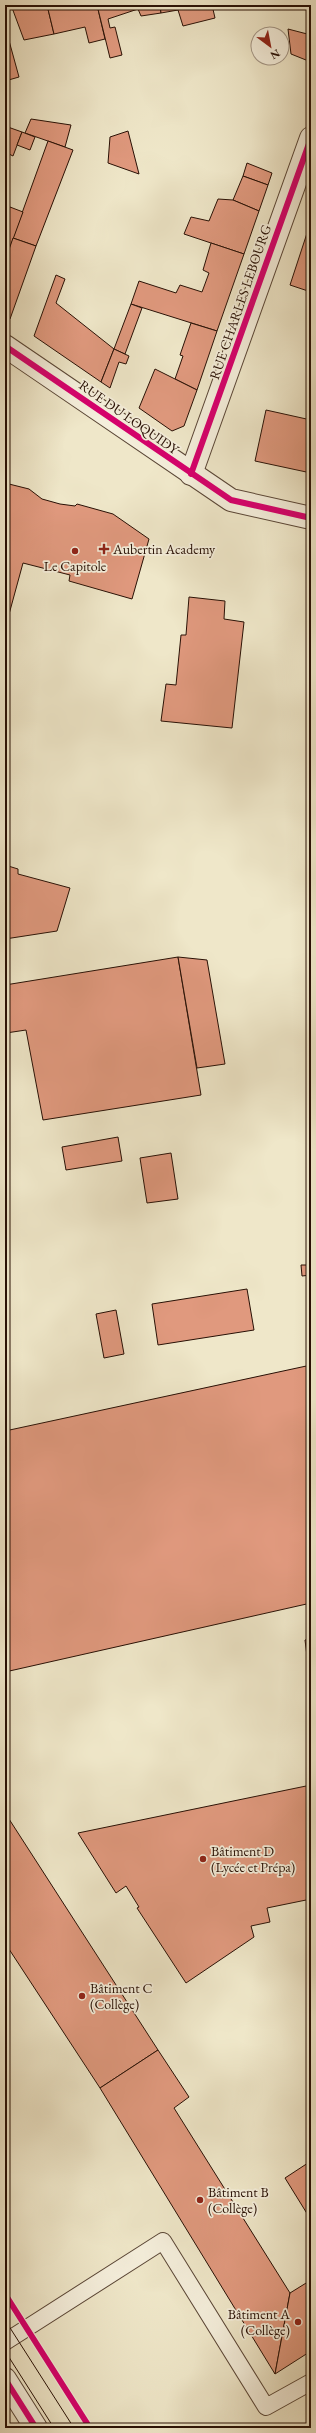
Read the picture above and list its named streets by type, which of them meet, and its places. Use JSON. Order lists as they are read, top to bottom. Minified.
{"streets":{"street":["RUE CHARLES LEBOURG","RUE DU LOQUIDY"]},"crossings":[["RUE CHARLES LEBOURG","RUE DU LOQUIDY"]],"places":{"health":["Aubertin Academy"],"other":["Le Capitole","Bâtiment D (Lycée et Prépa)","Bâtiment C (Collège)","Bâtiment B (Collège)","Bâtiment A (Collège)"]},"north":"bottom right"}
